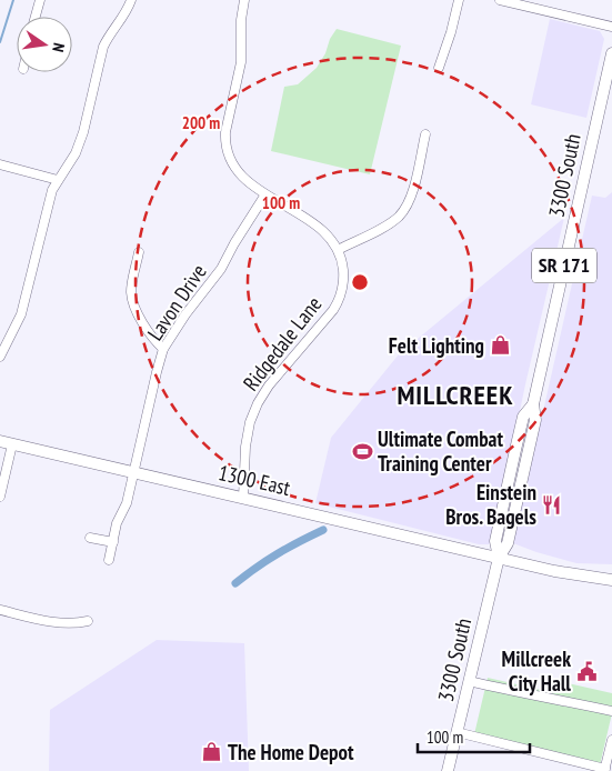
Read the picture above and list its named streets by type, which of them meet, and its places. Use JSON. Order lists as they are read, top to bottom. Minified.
{"streets":{"main road":["3300 South","SR 171","1300 East"],"street":["Lavon Drive","Ridgedale Lane"]},"crossings":[["3300 South","1300 East"],["Lavon Drive","1300 East"],["Ridgedale Lane","1300 East"]],"districts":["MILLCREEK"],"places":{"shop":["Felt Lighting","The Home Depot"],"sports":["Ultimate Combat Training Center"],"restaurant":["Einstein Bros. Bagels"],"public building":["Millcreek City Hall"]},"scale_bar":"100 m","north":"right","rings":["200 m","100 m"]}
